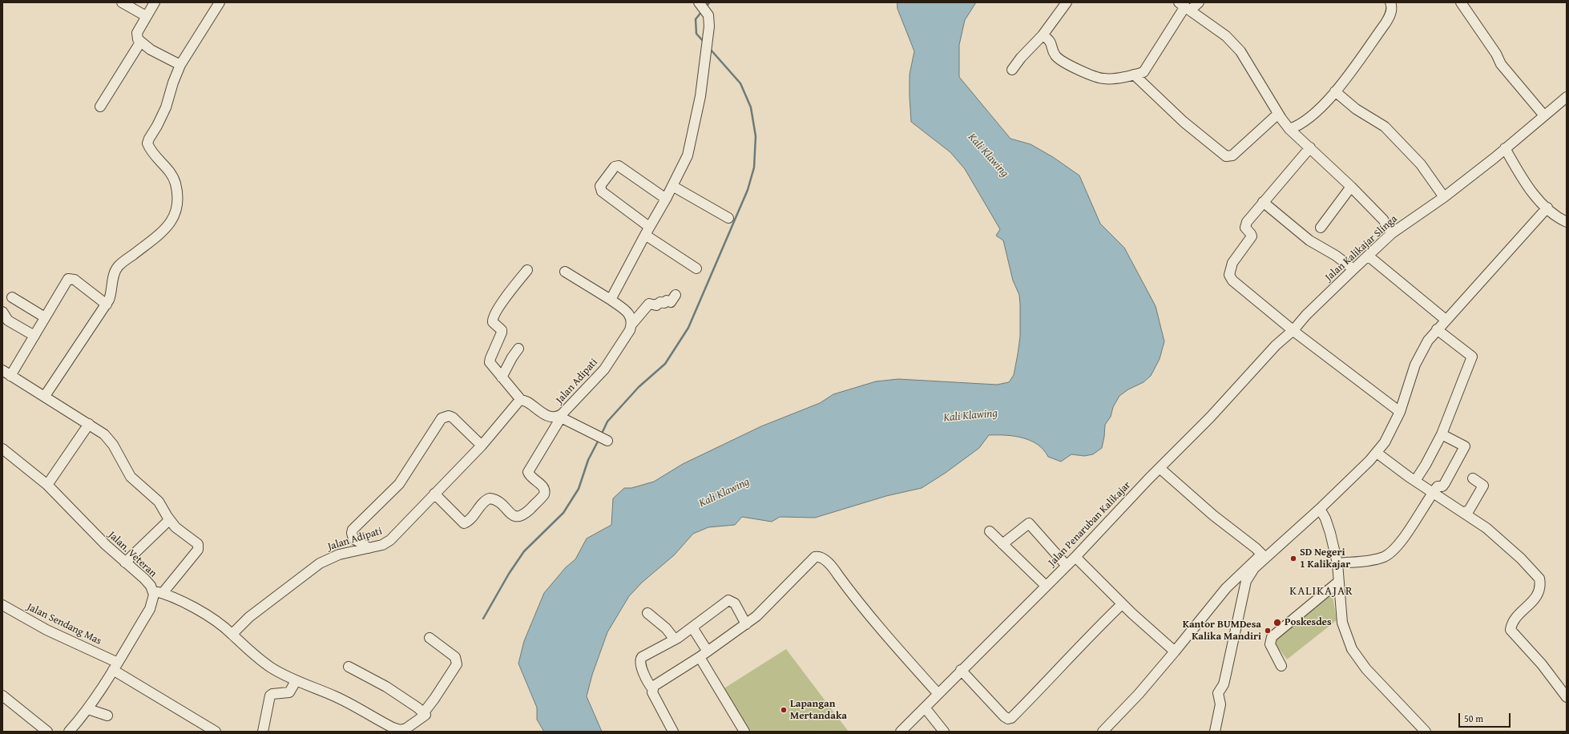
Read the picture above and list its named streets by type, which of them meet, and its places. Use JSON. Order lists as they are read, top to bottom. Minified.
{"streets":{"street":["Jalan Kalikajar Slinga","Jalan Adipati","Jalan Penaruban Kalikajar","Jalan. Veteran","Jalan Sendang Mas"]},"crossings":[["Jalan Kalikajar Slinga","Jalan Penaruban Kalikajar"],["Jalan. Veteran","Jalan Sendang Mas"]],"districts":["KALIKAJAR"],"water":["Kali Klawing"],"places":["SD Negeri 1 Kalikajar","Poskesdes","Kantor BUMDesa Kalika Mandiri","Lapangan Mertandaka"],"scale_bar":"50 m"}
